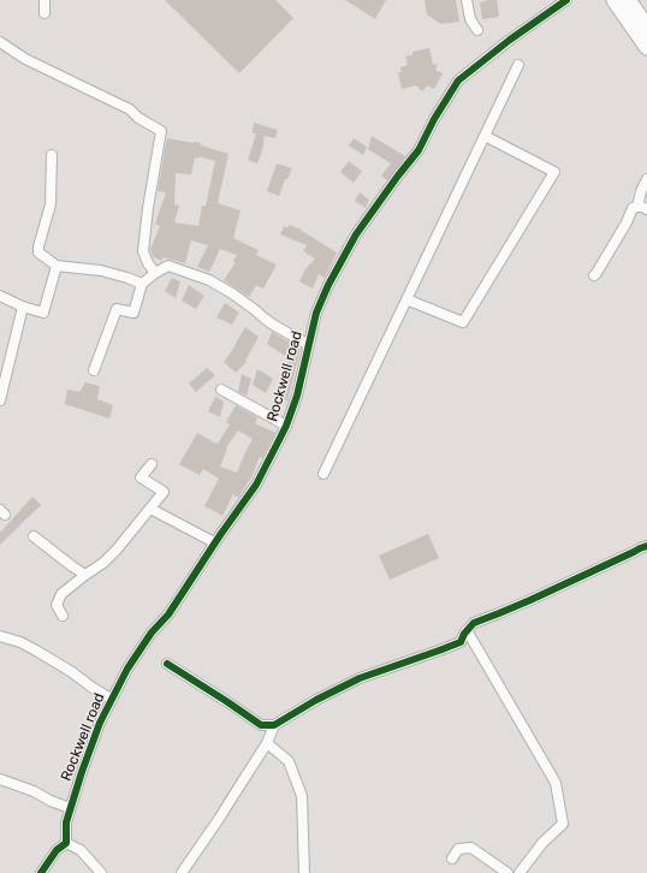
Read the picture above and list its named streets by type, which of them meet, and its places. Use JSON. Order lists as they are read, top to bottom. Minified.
{"streets":{"street":["Rockwell road"]}}
